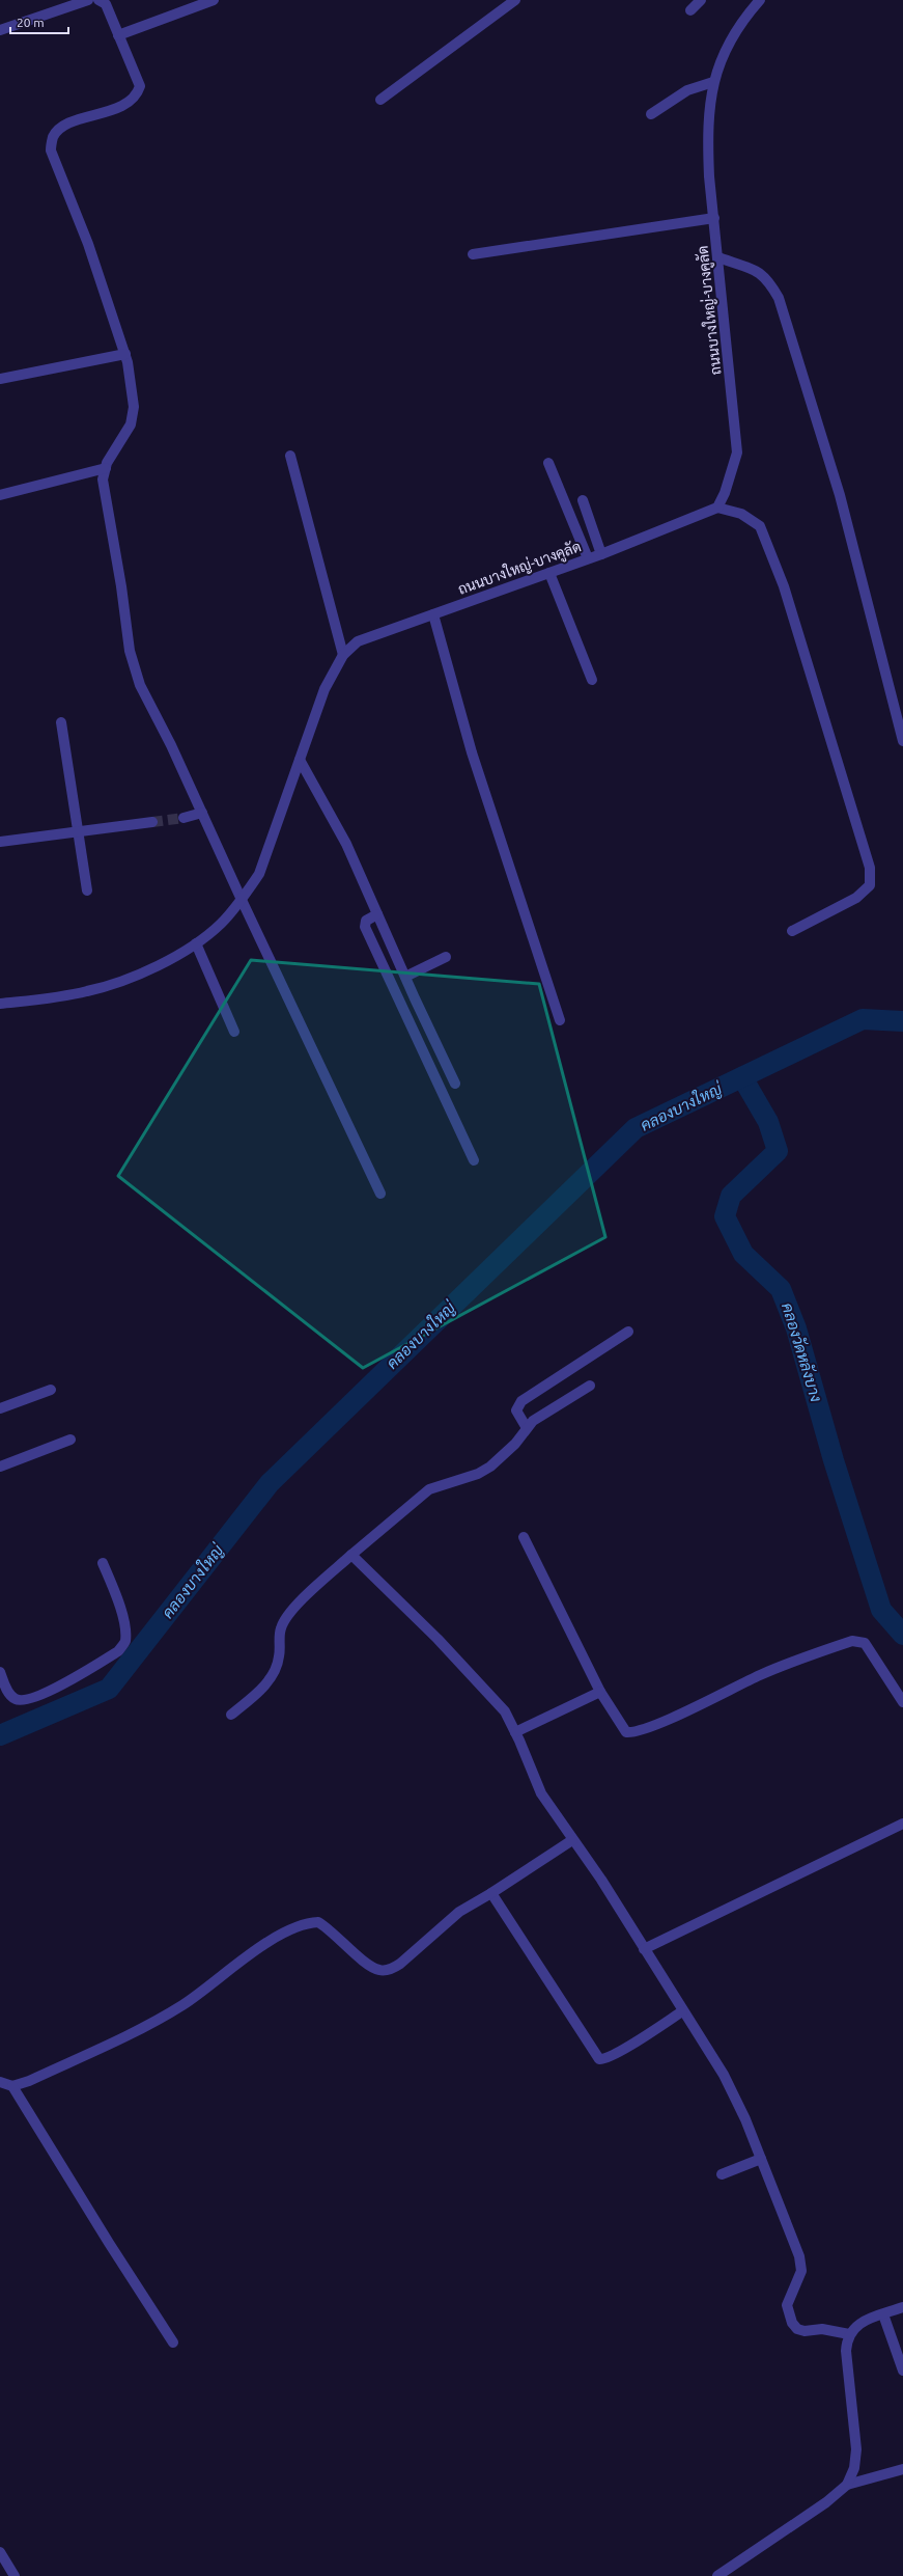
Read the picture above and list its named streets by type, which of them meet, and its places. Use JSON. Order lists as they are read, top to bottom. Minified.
{"streets":{"street":["ถนนบางใหญ่-บางคูลัด"]},"water":["คลองบางใหญ่","คลองวัดหลังบาง"],"scale_bar":"20 m"}
